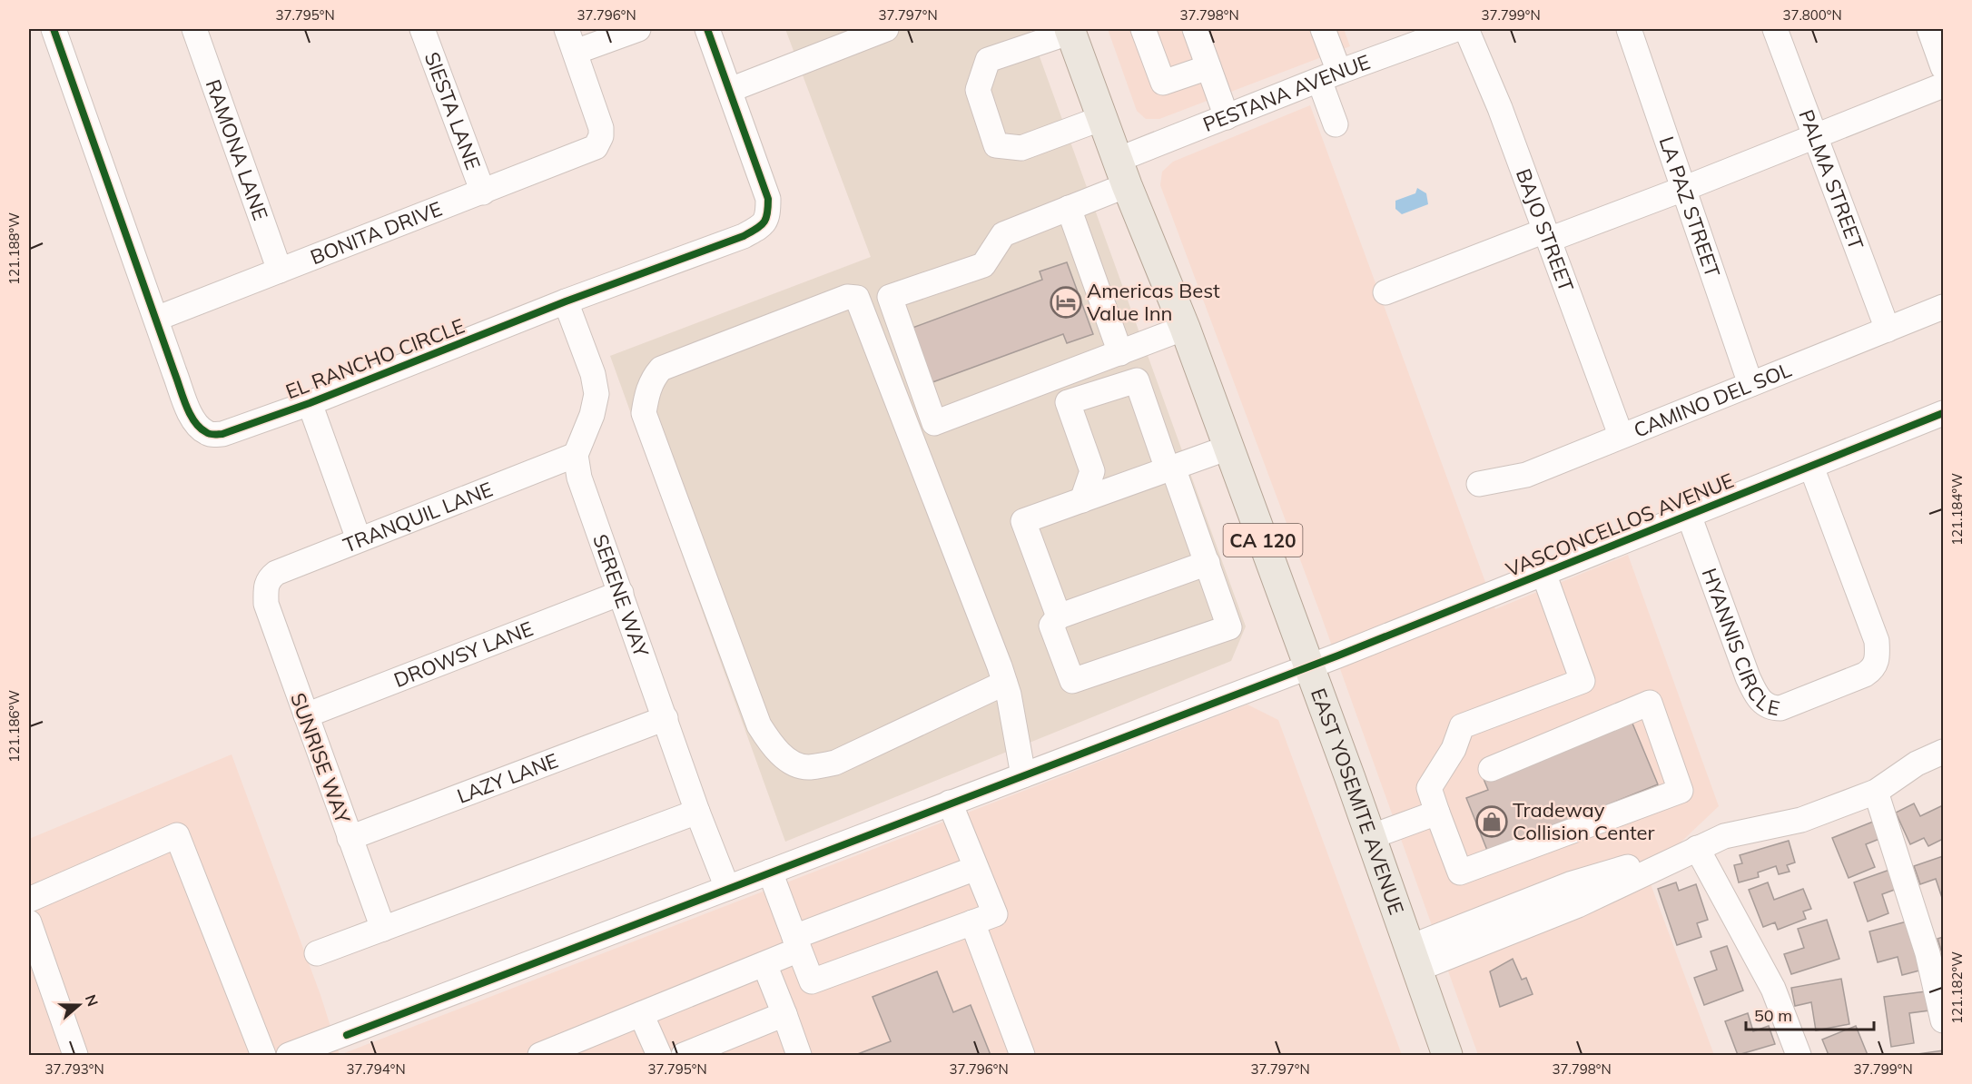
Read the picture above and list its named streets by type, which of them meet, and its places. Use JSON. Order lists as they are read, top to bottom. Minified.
{"streets":{"main road":["CA 120","EAST YOSEMITE AVENUE"],"street":["PESTANA AVENUE","SIESTA LANE","RAMONA LANE","PALMA STREET","LA PAZ STREET","BAJO STREET","BONITA DRIVE","EL RANCHO CIRCLE","CAMINO DEL SOL","TRANQUIL LANE","VASCONCELLOS AVENUE","SERENE WAY","HYANNIS CIRCLE","DROWSY LANE","SUNRISE WAY","LAZY LANE"]},"crossings":[["PESTANA AVENUE","EAST YOSEMITE AVENUE"],["SIESTA LANE","BONITA DRIVE"],["RAMONA LANE","BONITA DRIVE"],["PALMA STREET","CAMINO DEL SOL"],["LA PAZ STREET","CAMINO DEL SOL"],["BAJO STREET","CAMINO DEL SOL"],["BONITA DRIVE","EL RANCHO CIRCLE"],["TRANQUIL LANE","SERENE WAY"],["TRANQUIL LANE","SUNRISE WAY"],["VASCONCELLOS AVENUE","SERENE WAY"],["VASCONCELLOS AVENUE","HYANNIS CIRCLE"],["VASCONCELLOS AVENUE","EAST YOSEMITE AVENUE"],["SERENE WAY","DROWSY LANE"],["SERENE WAY","LAZY LANE"],["DROWSY LANE","SUNRISE WAY"],["SUNRISE WAY","LAZY LANE"]],"places":{"hotel":["Americas Best Value Inn"],"shop":["Tradeway Collision Center"]},"scale_bar":"50 m","north":"right","coordinates":["37.795°N","37.796°N","37.797°N","37.798°N","37.799°N","37.800°N","121.188°W","121.184°W","121.186°W","121.182°W","37.793°N","37.794°N"]}
